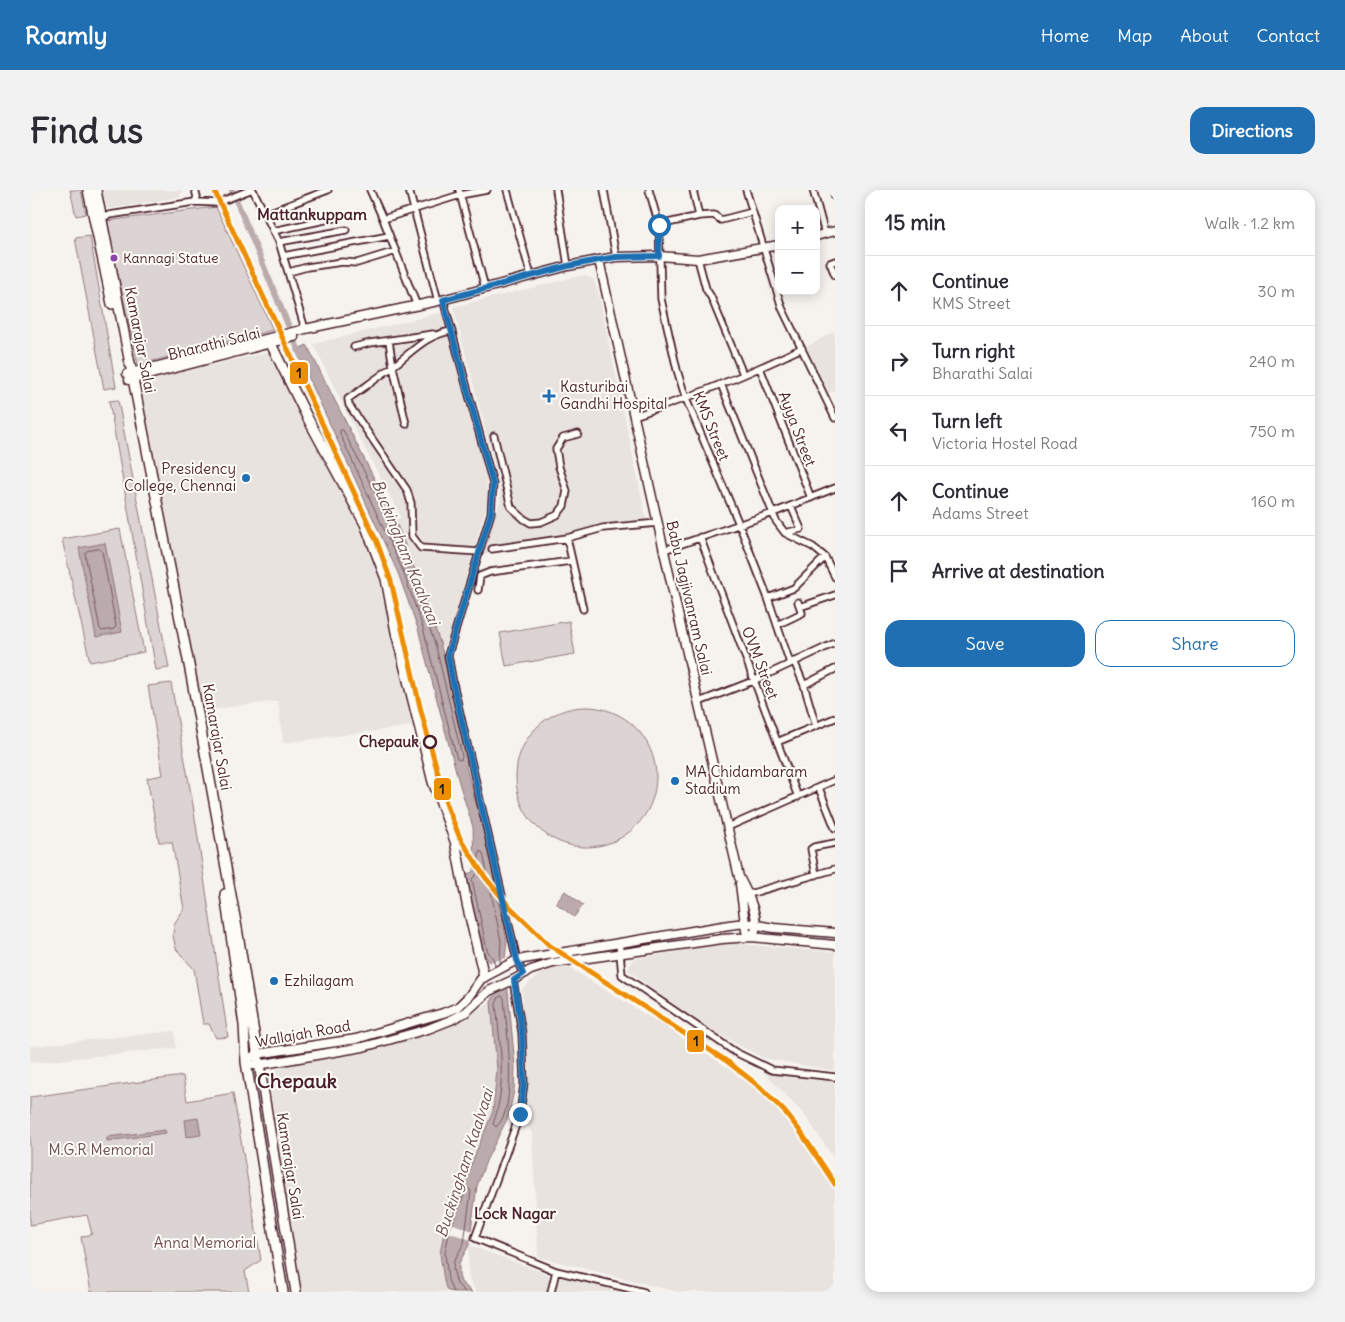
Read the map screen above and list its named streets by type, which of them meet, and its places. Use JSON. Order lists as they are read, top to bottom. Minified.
{"streets":{"main road":["Kamarajar Salai"],"street":["Bharathi Salai","KMS Street","Ayya Street","Babu Jagjivanram Salai","OVM Street","Wallajah Road"]},"crossings":[["Kamarajar Salai","Bharathi Salai"],["Kamarajar Salai","Wallajah Road"],["Bharathi Salai","KMS Street"],["Bharathi Salai","Babu Jagjivanram Salai"]],"districts":["Mattankuppam","Chepauk","Lock Nagar"],"water":["Buckingham Kaalvaai"],"parks":["M.G.R Memorial","Anna Memorial"],"places":{"other":["Kannagi Statue","Presidency College, Chennai","Chepauk","MA Chidambaram Stadium","Ezhilagam"],"health":["Kasturibai Gandhi Hospital"]},"lines":["transit line 1"],"page":{"header":"Roamly","nav":["Home","Map","About","Contact"],"buttons":["Directions",["Save","Share"]],"title":"Find us","heading":["15 min","Walk · 1.2 km"],"map_buttons":["+","−"],"list":[["Continue","KMS Street","30 m"],["Turn right","Bharathi Salai","240 m"],["Turn left","Victoria Hostel Road","750 m"],["Continue","Adams Street","160 m"],"Arrive at destination"]}}
